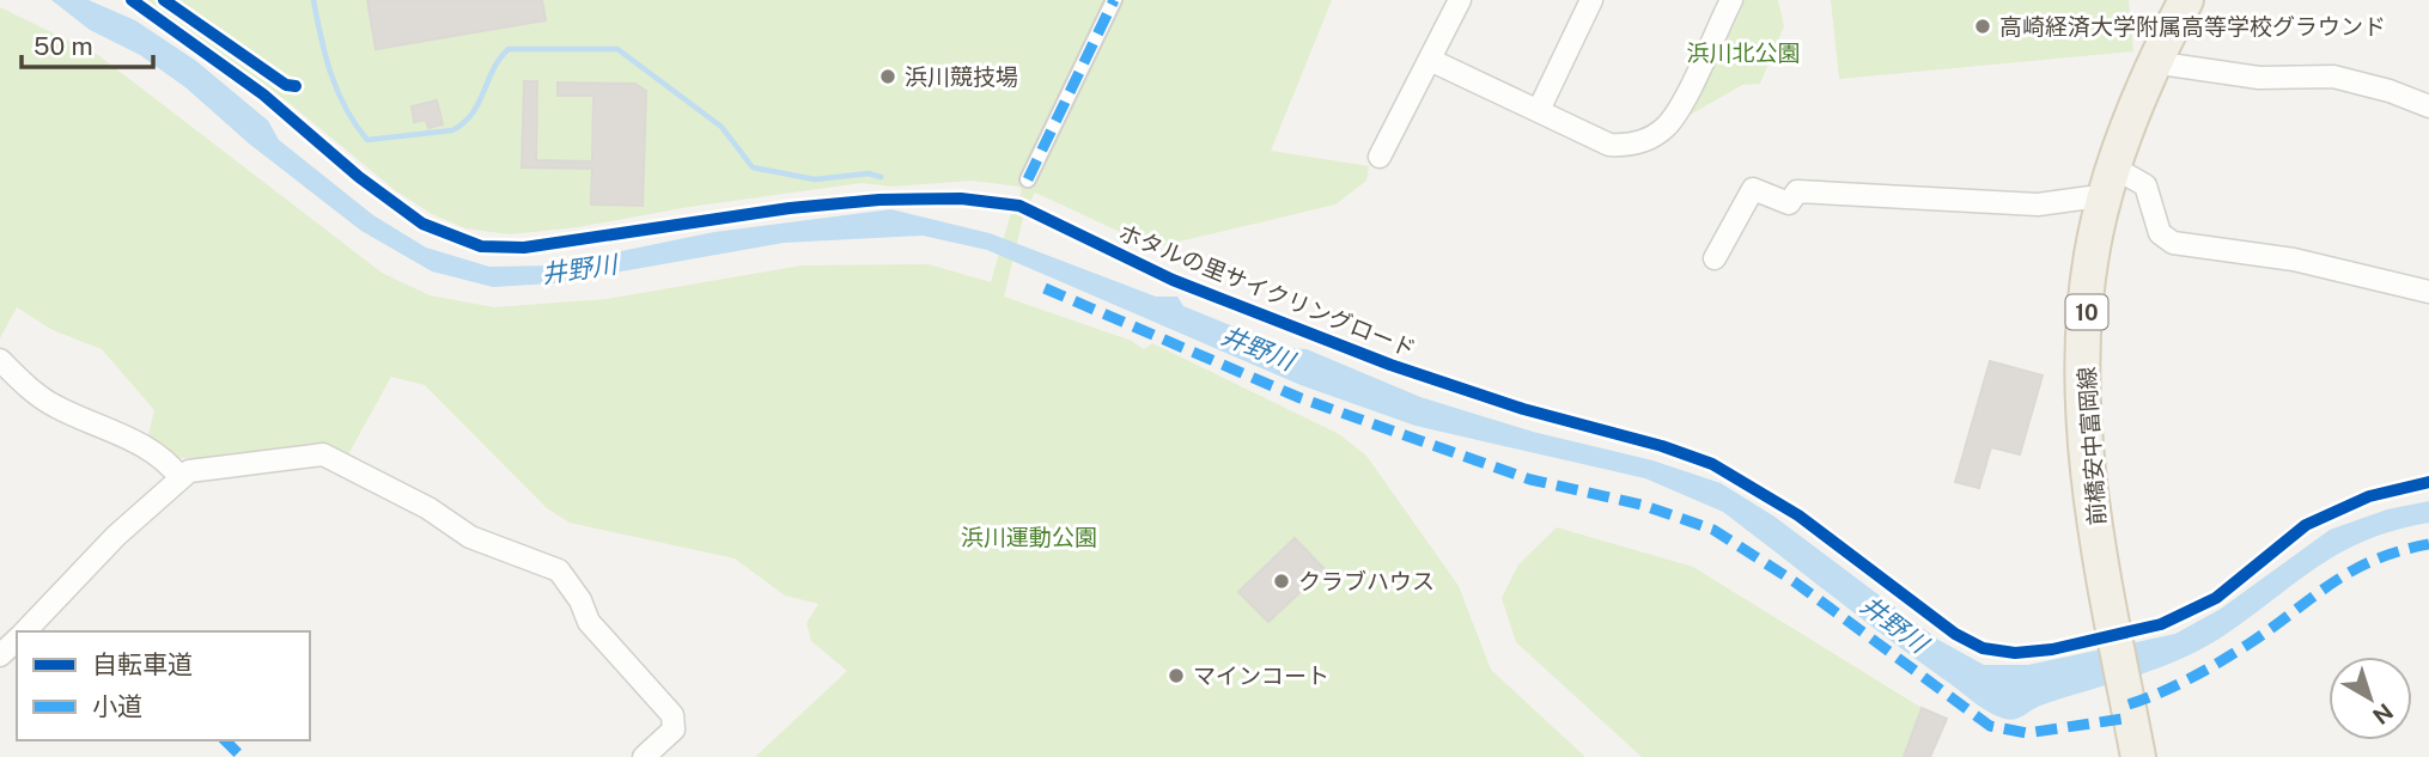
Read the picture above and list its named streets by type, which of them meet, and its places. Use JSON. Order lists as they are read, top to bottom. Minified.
{"streets":{"main road":["10","前橋安中富岡線"],"cycle path":["ホタルの里サイクリングロード"]},"water":["井野川"],"parks":["浜川北公園","浜川運動公園"],"places":["高崎経済大学附属高等学校グラウンド","浜川競技場","クラブハウス","マインコート"],"legend":["自転車道","小道"],"scale_bar":"50 m","north":"bottom right"}
